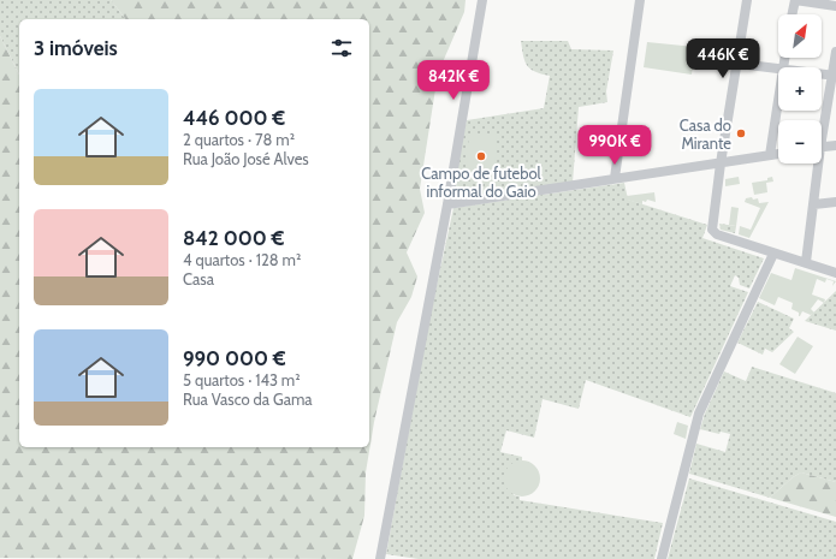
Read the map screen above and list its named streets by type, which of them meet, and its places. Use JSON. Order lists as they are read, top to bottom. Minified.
{"places":["Casa do Mirante","Campo de futebol informal do Gaio"],"north":"top right","page":{"map_buttons":["+","−"],"heading":"3 imóveis","price":["446K €","842K €","990K €"],"list":[{"name":"446 000 €","note":"2 quartos · 78 m² · Rua João José Alves"},{"name":"842 000 €","note":"4 quartos · 128 m² · Casa"},{"name":"990 000 €","note":"5 quartos · 143 m² · Rua Vasco da Gama"}]}}
